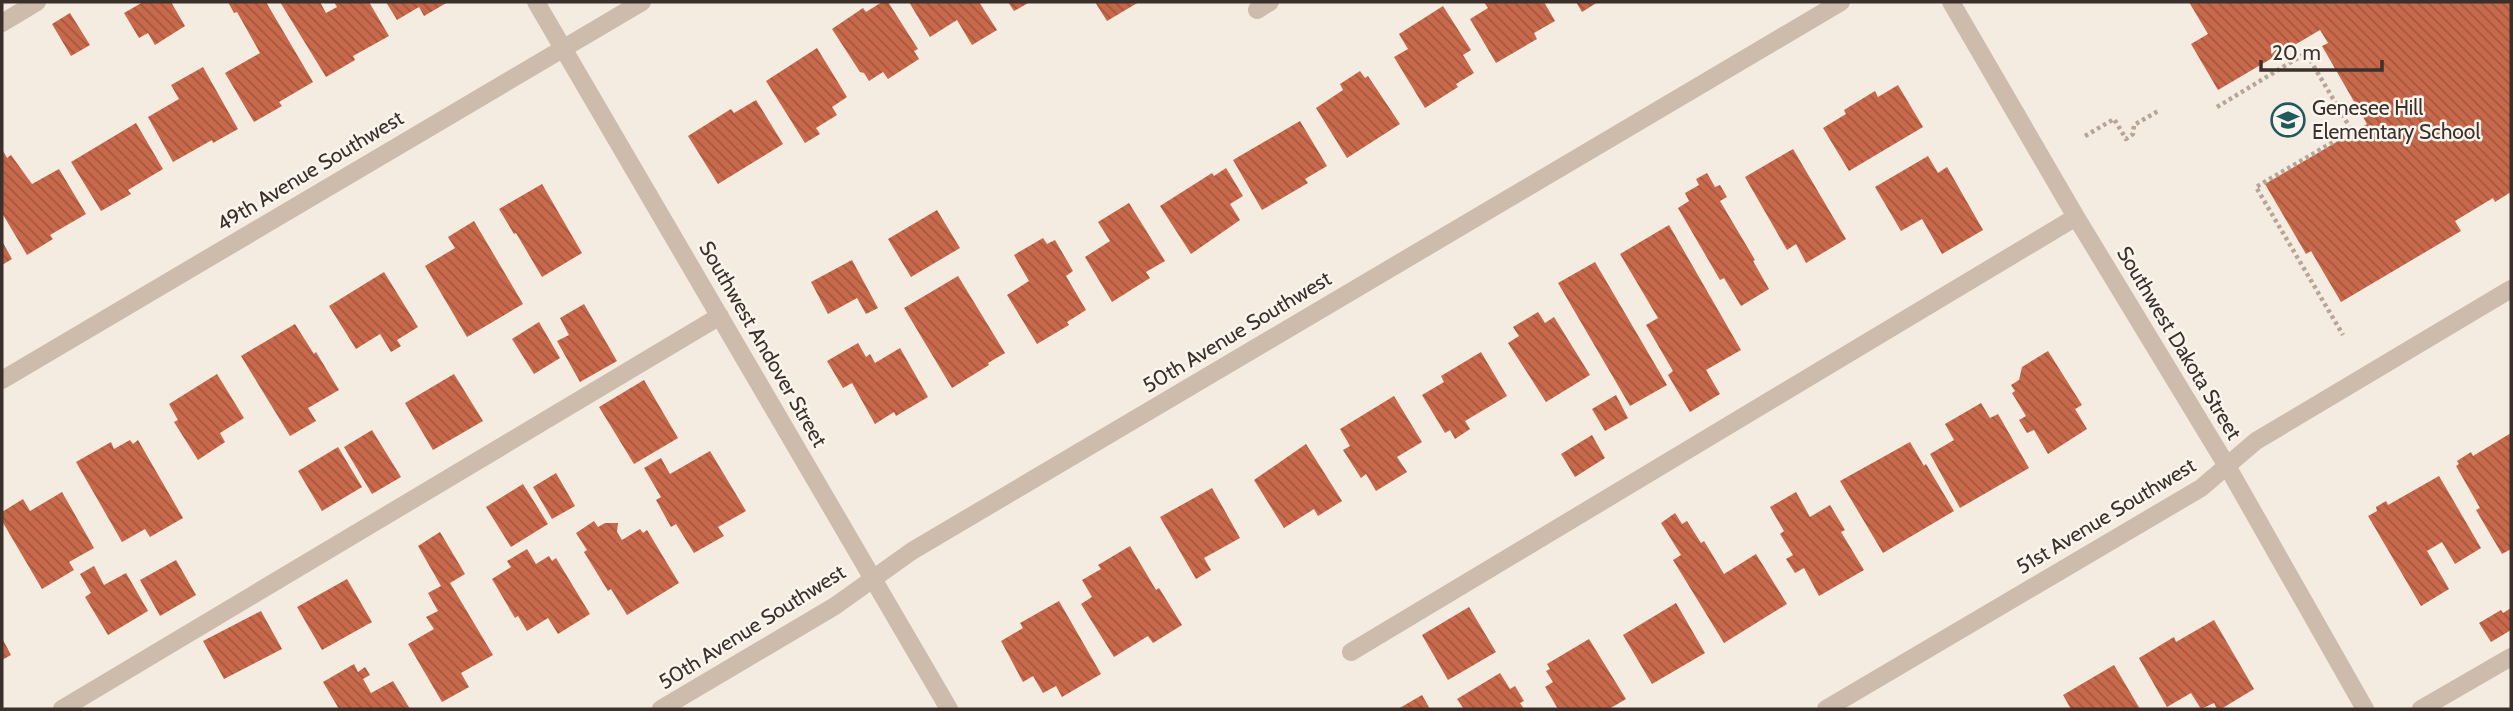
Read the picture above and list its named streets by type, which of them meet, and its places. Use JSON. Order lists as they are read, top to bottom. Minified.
{"streets":{"street":["49th Avenue Southwest","50th Avenue Southwest","Southwest Dakota Street","Southwest Andover Street","51st Avenue Southwest"]},"crossings":[["49th Avenue Southwest","Southwest Andover Street"],["50th Avenue Southwest","Southwest Andover Street"],["Southwest Dakota Street","51st Avenue Southwest"]],"places":{"school or university":["Genesee Hill Elementary School"]},"scale_bar":"20 m"}
